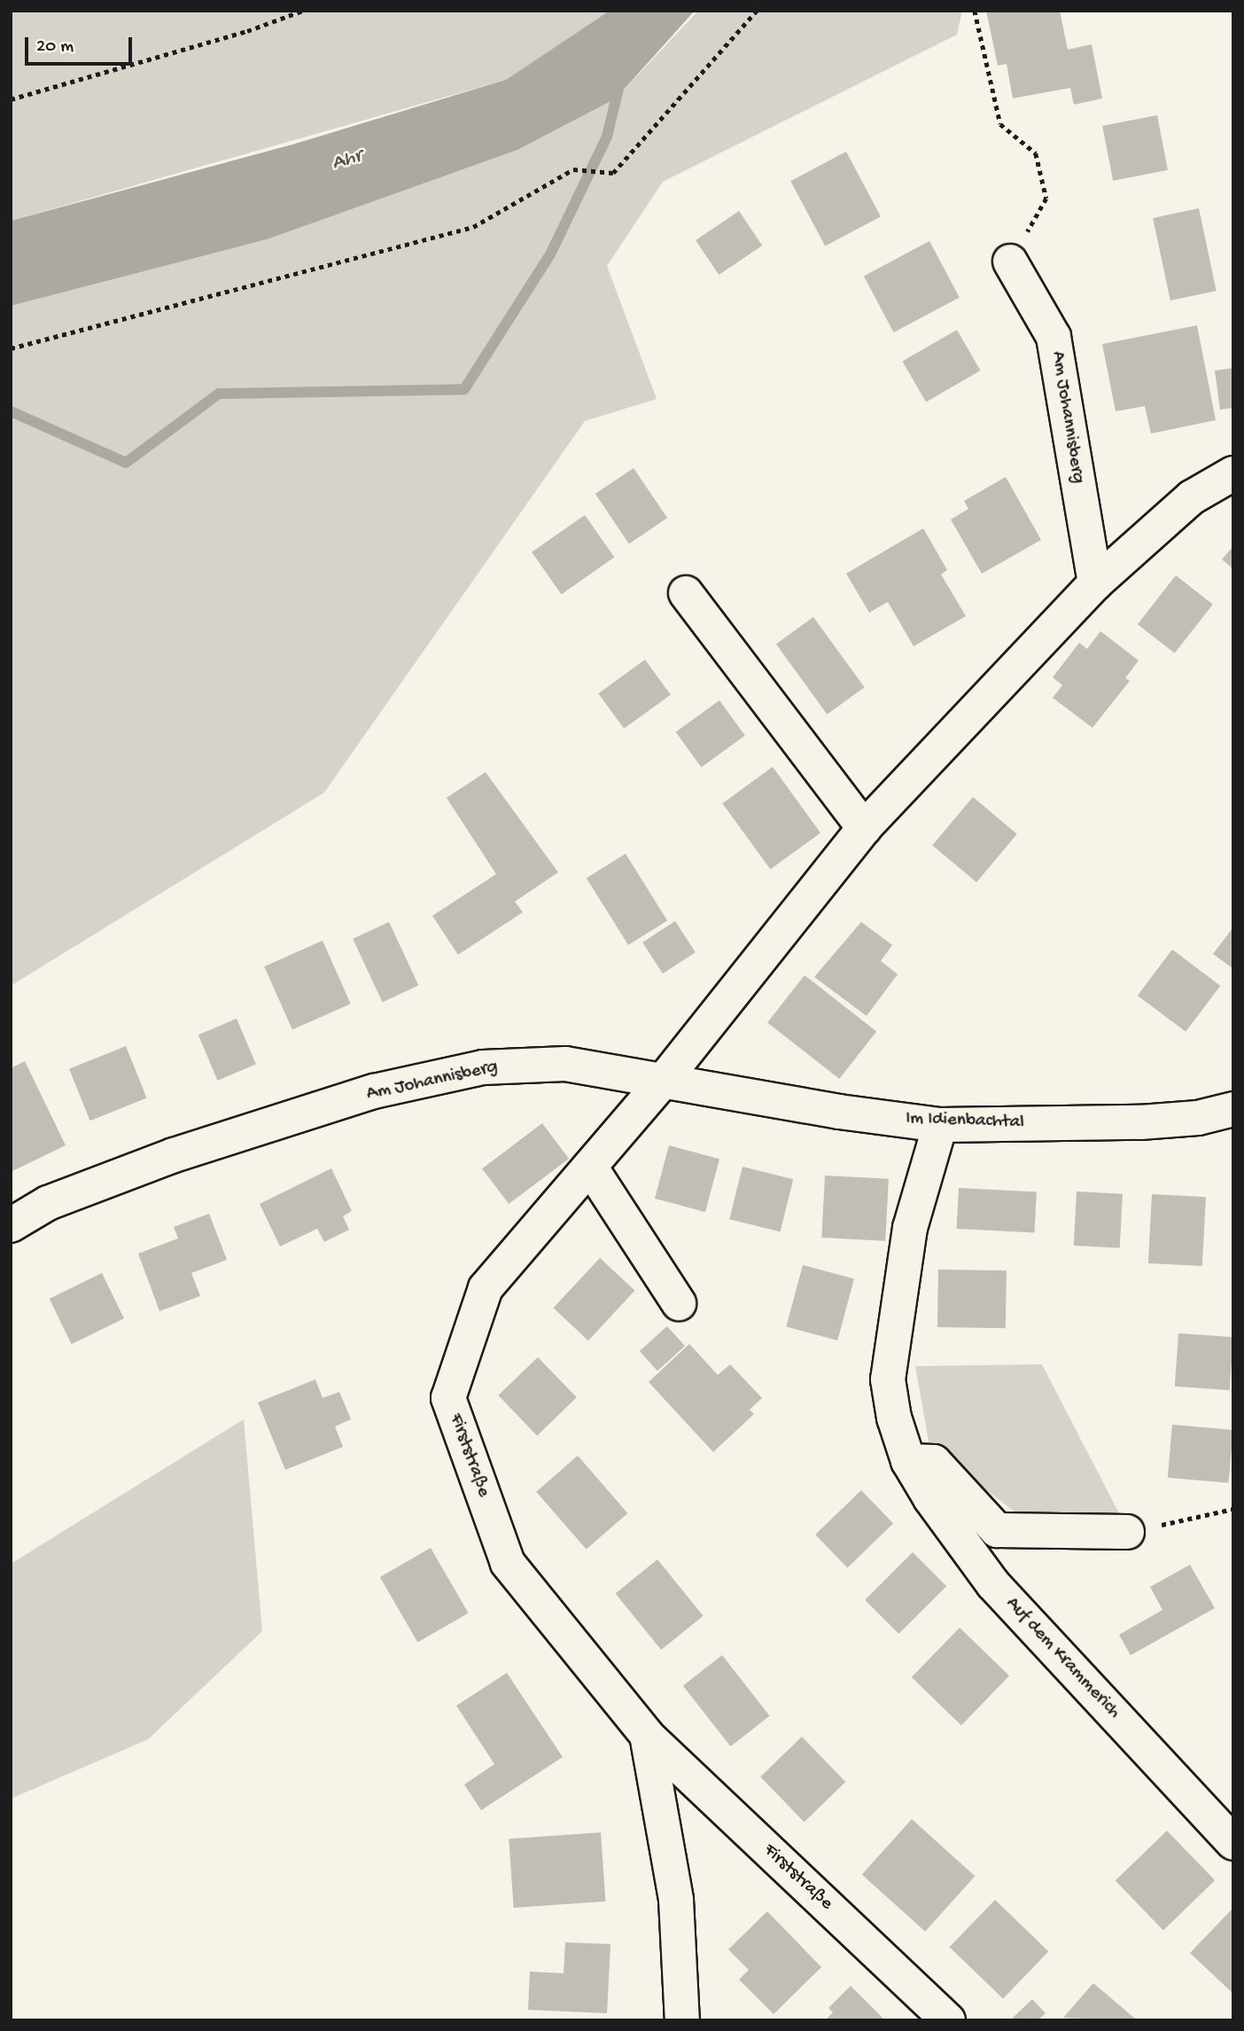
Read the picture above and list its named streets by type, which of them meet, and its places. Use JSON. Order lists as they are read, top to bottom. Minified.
{"streets":{"street":["Am Johannisberg","Im Idienbachtal","Firststraße","Auf dem Krammerich"]},"crossings":[["Am Johannisberg","Im Idienbachtal"],["Am Johannisberg","Firststraße"],["Im Idienbachtal","Firststraße"],["Im Idienbachtal","Auf dem Krammerich"]],"water":["Ahr"],"scale_bar":"20 m"}
